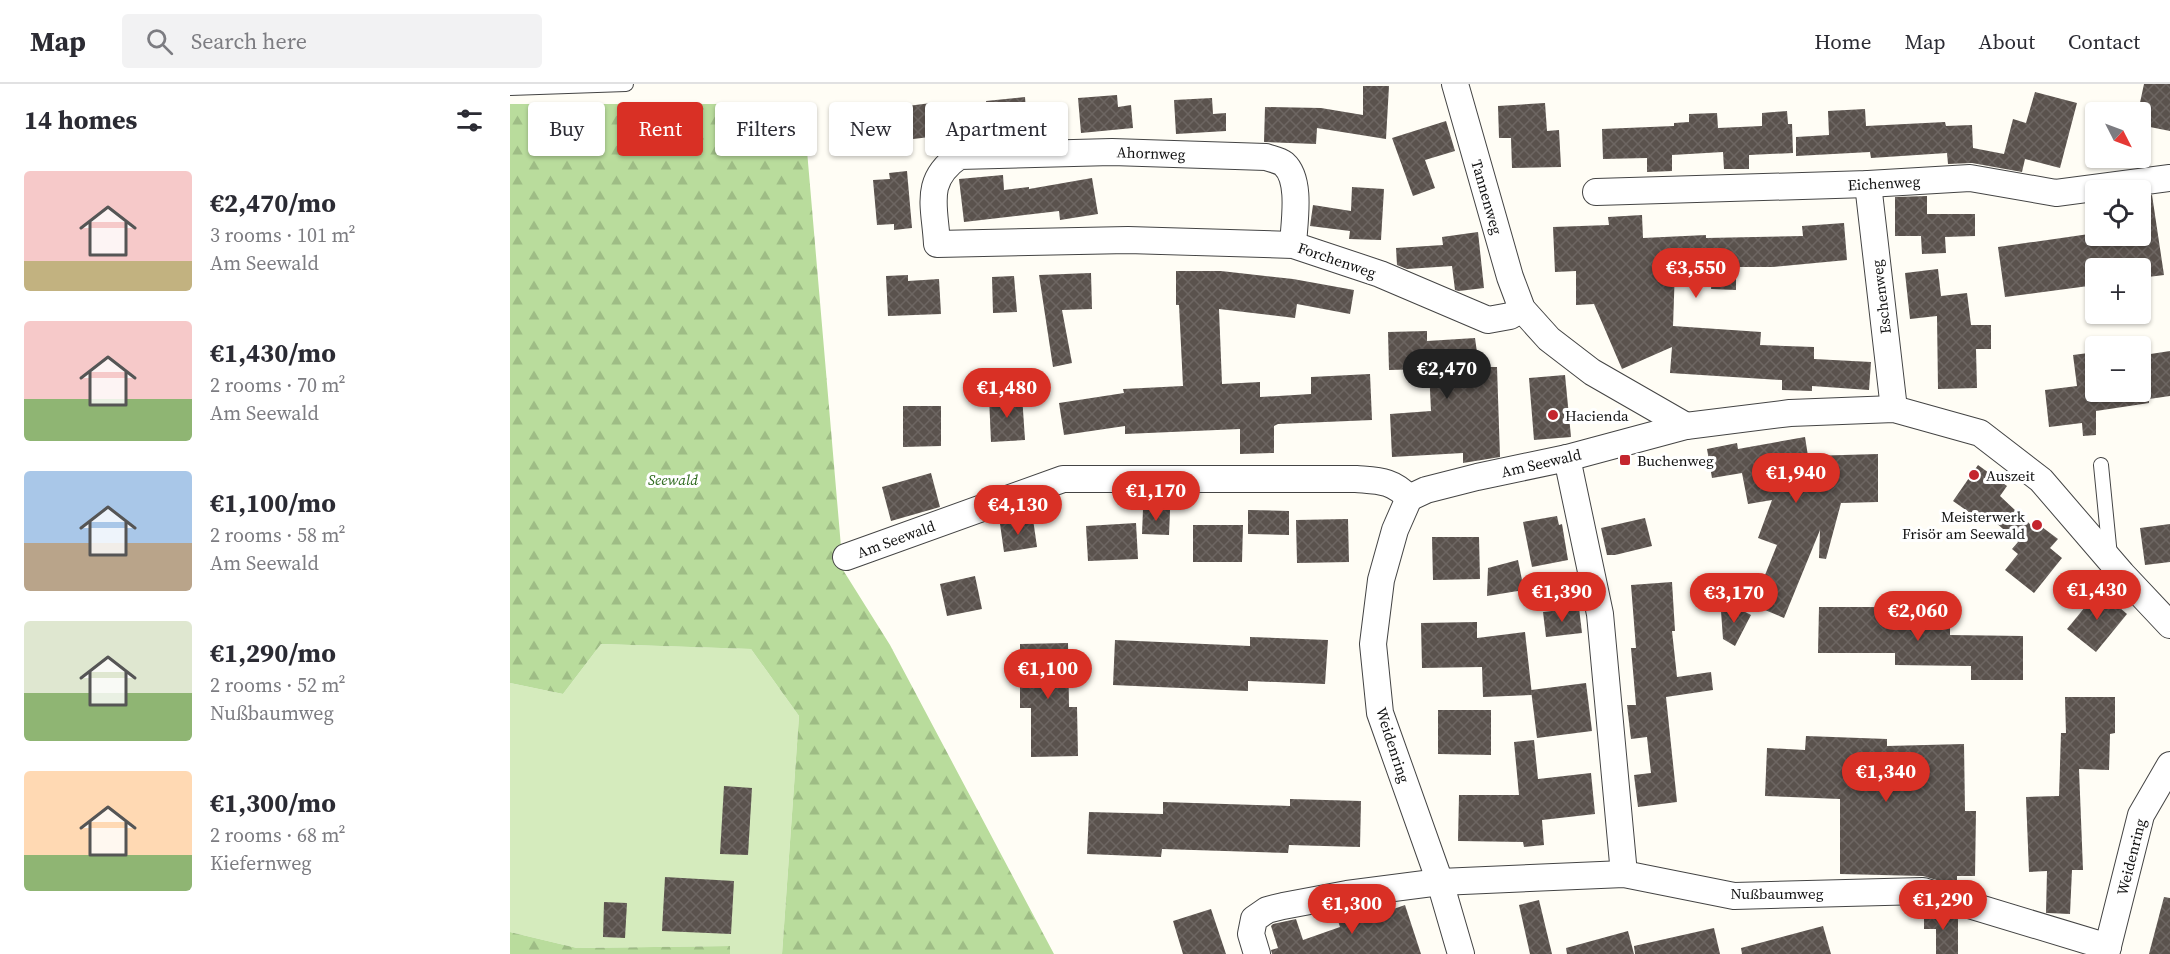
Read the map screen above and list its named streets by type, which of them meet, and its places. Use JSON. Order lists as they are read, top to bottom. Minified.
{"streets":{"street":["Ahornweg","Eichenweg","Tannenweg","Forchenweg","Eschenweg","Am Seewald","Weidenring","Nußbaumweg"]},"crossings":[["Ahornweg","Forchenweg"],["Eichenweg","Eschenweg"],["Tannenweg","Forchenweg"],["Eschenweg","Am Seewald"],["Am Seewald","Weidenring"],["Weidenring","Nußbaumweg"]],"parks":["Seewald"],"places":{"other":["Hacienda","Auszeit","Meisterwerk Frisör am Seewald"],"transit":["Buchenweg"]},"north":"bottom right","page":{"header":"Map","search":"Search here","nav":["Home","Map","About","Contact"],"heading":"14 homes","map_buttons":["+","−"],"chip":["Buy","Rent","Filters","New","Apartment"],"list":[{"name":"€2,470/mo","note":"3 rooms · 101 m² · Am Seewald"},{"name":"€1,430/mo","note":"2 rooms · 70 m² · Am Seewald"},{"name":"€1,100/mo","note":"2 rooms · 58 m² · Am Seewald"},{"name":"€1,290/mo","note":"2 rooms · 52 m² · Nußbaumweg"},{"name":"€1,300/mo","note":"2 rooms · 68 m² · Kiefernweg"}],"price":["€3,550","€2,470","€1,480","€1,940","€1,170","€4,130","€1,430","€1,390","€3,170","€2,060","€1,100","€1,340","€1,290","€1,300"]}}
